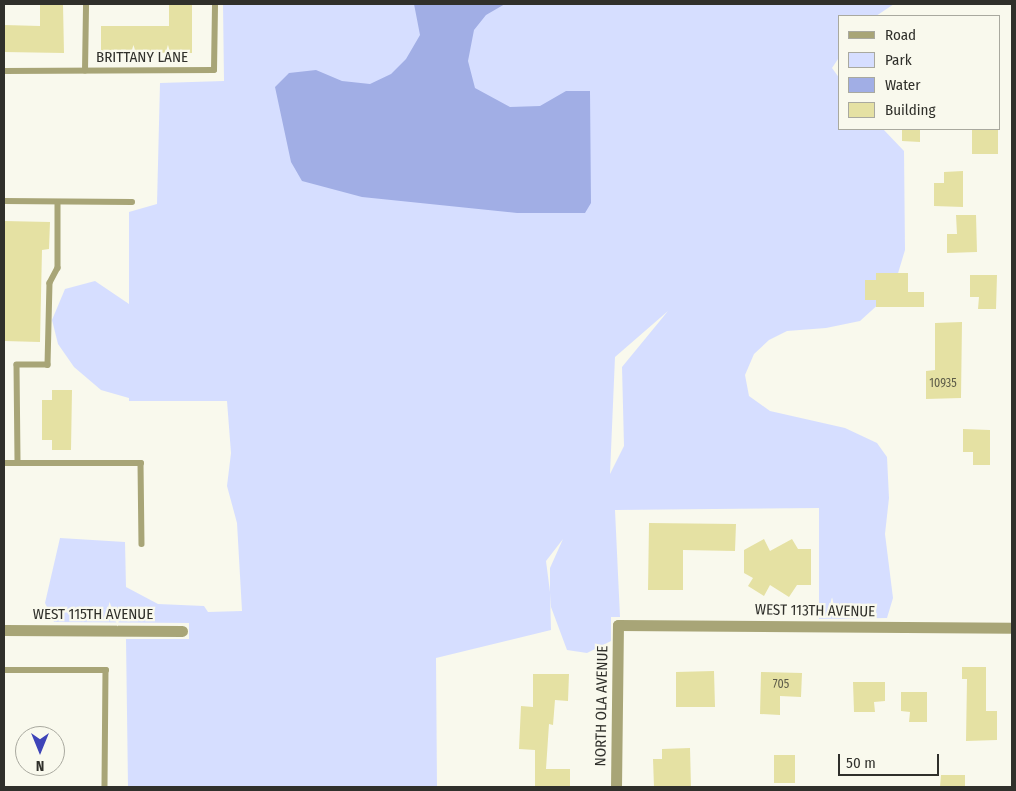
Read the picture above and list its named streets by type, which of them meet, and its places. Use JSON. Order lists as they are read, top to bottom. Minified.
{"streets":{"street":["WEST 113TH AVENUE","WEST 115TH AVENUE","NORTH OLA AVENUE"],"lane":["BRITTANY LANE"]},"crossings":[["WEST 113TH AVENUE","NORTH OLA AVENUE"]],"house_numbers":["10935","705"],"legend":["Road","Park","Water","Building"],"scale_bar":"50 m","north":"bottom"}
